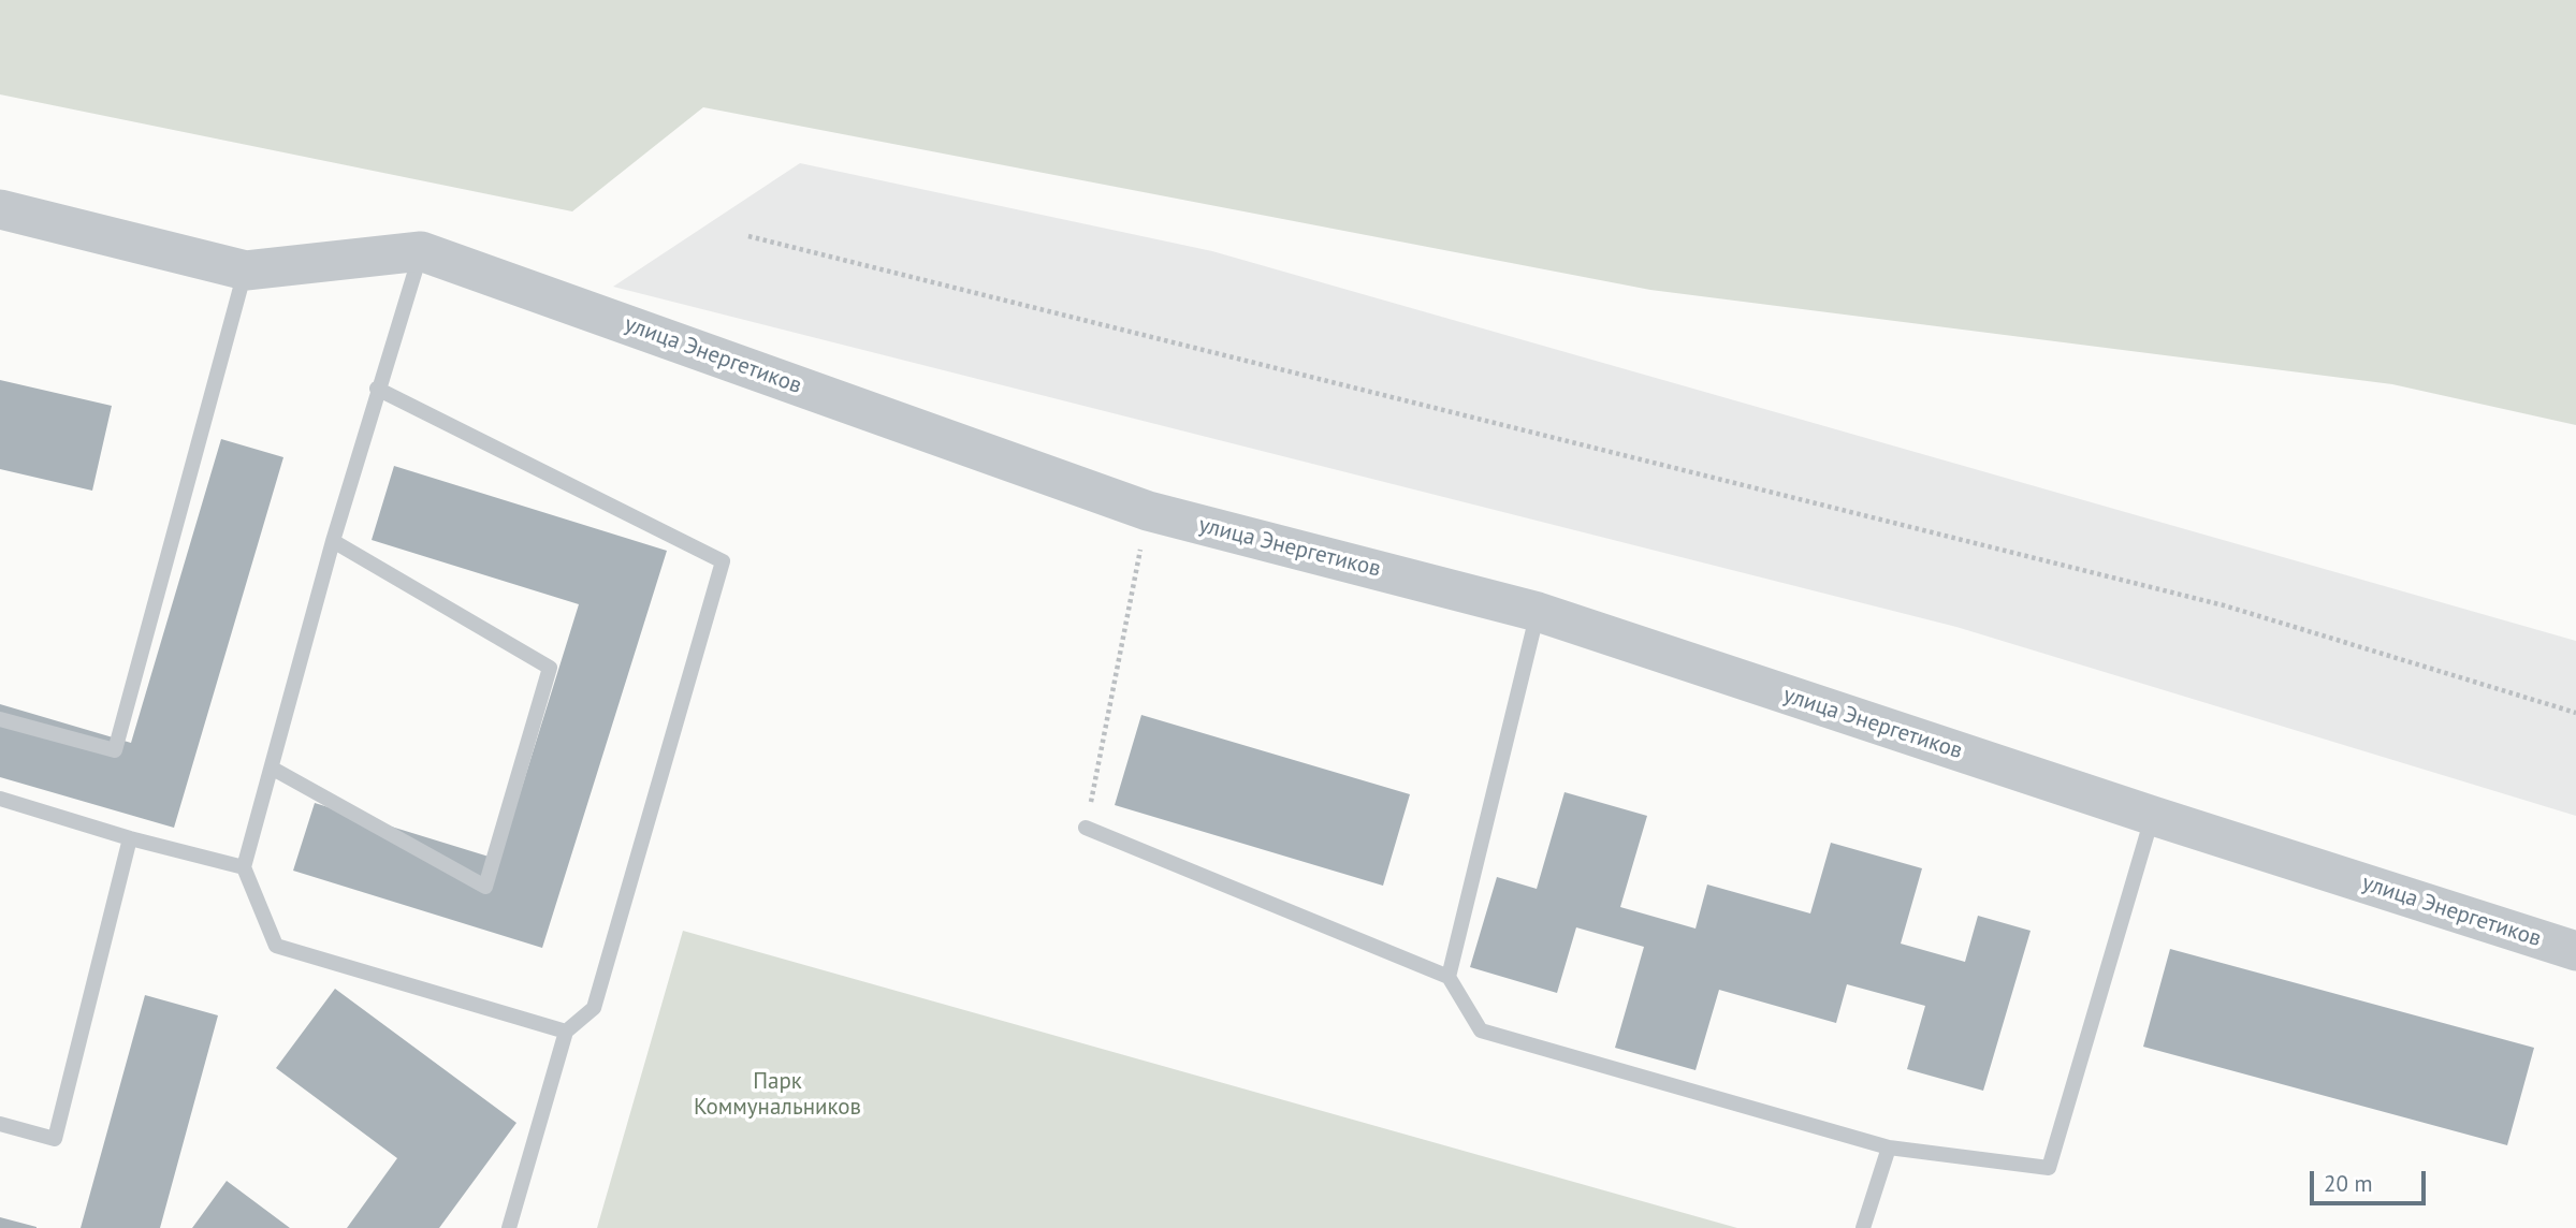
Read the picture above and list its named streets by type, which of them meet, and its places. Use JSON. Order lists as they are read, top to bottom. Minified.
{"streets":{"street":["улица Энергетиков"]},"parks":["Парк Коммунальников"],"scale_bar":"20 m"}
